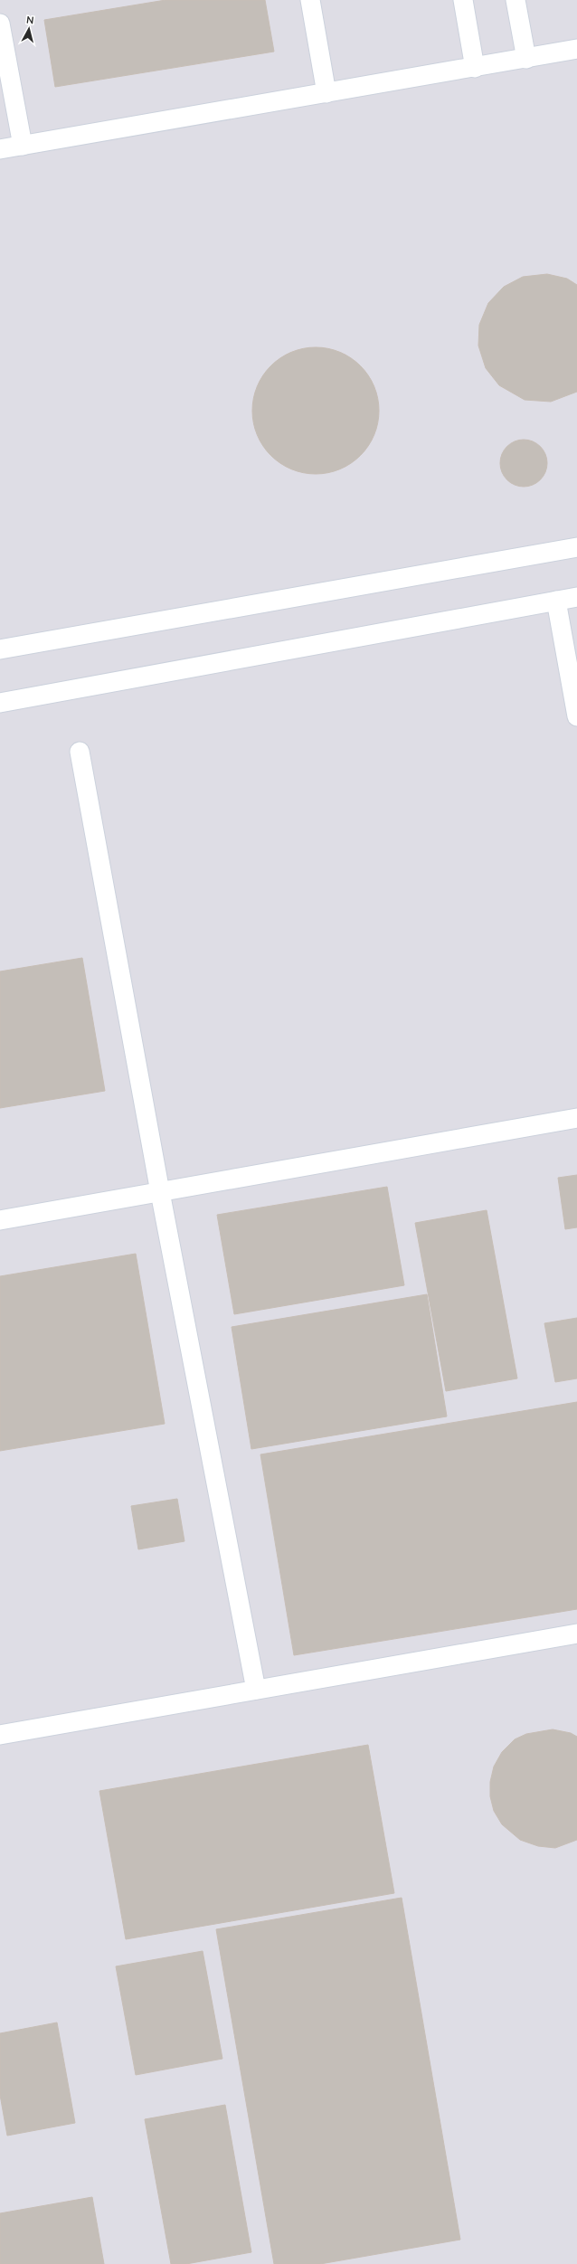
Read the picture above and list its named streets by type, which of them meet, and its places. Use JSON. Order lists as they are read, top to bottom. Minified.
{"north":"top"}
